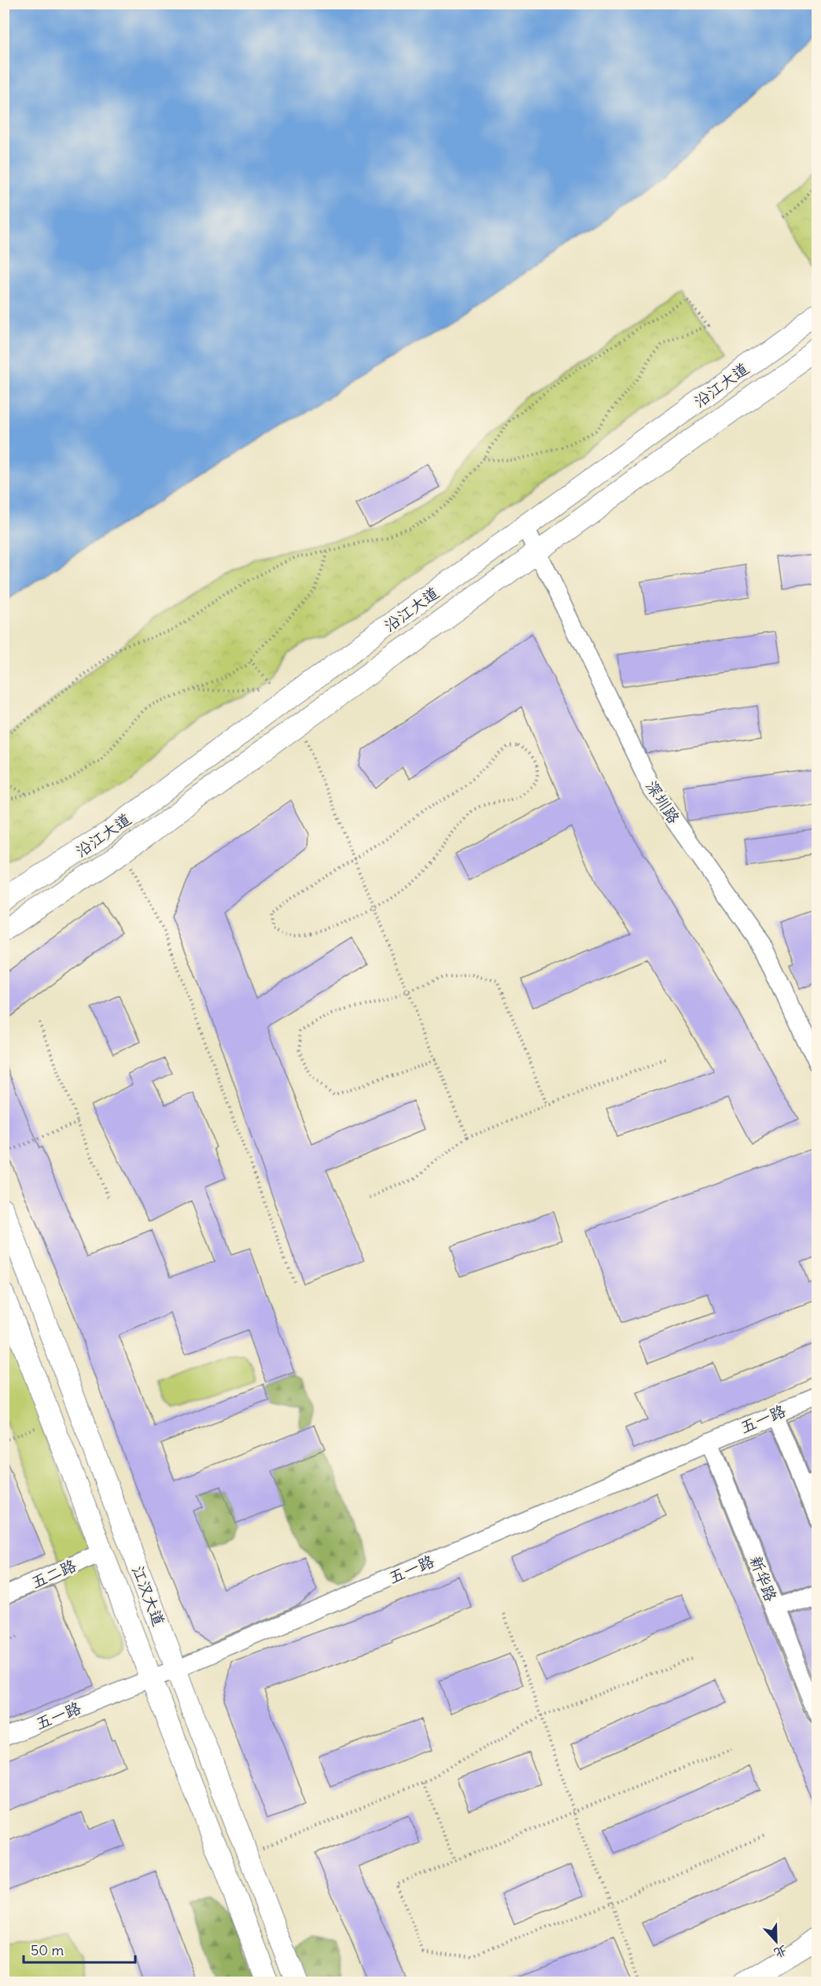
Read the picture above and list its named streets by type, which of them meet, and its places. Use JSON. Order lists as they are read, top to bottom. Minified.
{"streets":{"main road":["沿江大道","江汉大道"],"street":["深圳路","五一路","五二路","新华路"]},"crossings":[["沿江大道","深圳路"],["五一路","新华路"],["五一路","江汉大道"],["五二路","江汉大道"]],"scale_bar":"50 m","north":"bottom"}
